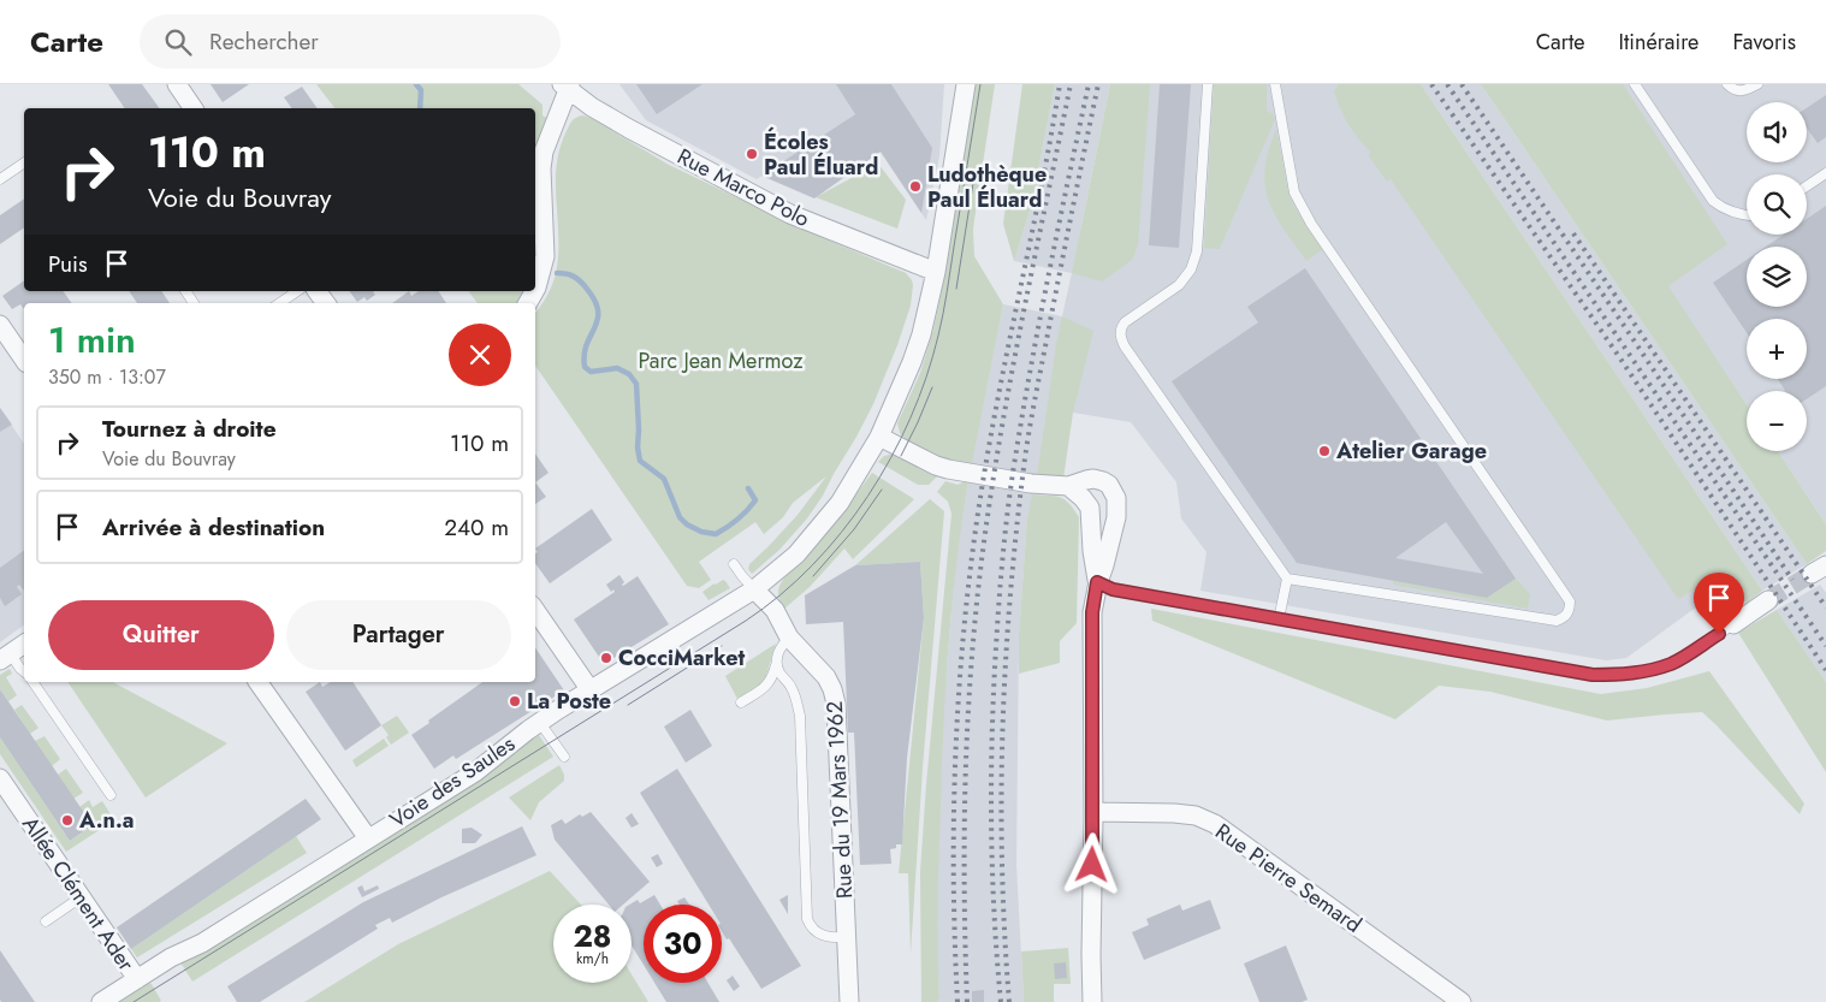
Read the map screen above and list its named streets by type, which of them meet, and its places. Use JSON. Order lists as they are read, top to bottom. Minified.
{"streets":{"street":["Rue Marco Polo","Voie des Saules","Rue du 19 Mars 1962","Rue Pierre Semard","Allée Clément Ader"]},"crossings":[["Rue Marco Polo","Voie des Saules"],["Voie des Saules","Rue du 19 Mars 1962"],["Voie des Saules","Allée Clément Ader"]],"parks":["Parc Jean Mermoz"],"places":["Écoles Paul Éluard","Ludothèque Paul Éluard","Atelier Garage","CocciMarket","La Poste","A.n.a"],"page":{"header":"Carte","search":"Rechercher","nav":["Carte","Itinéraire","Favoris"],"map_buttons":["+","−"],"turn":["110 m","Voie du Bouvray"],"then":"Puis","heading":["1 min","350 m · 13:07"],"list":[{"name":"Tournez à droite","note":"Voie du Bouvray","value":"110 m"},{"name":"Arrivée à destination","value":"240 m"}],"buttons":["Quitter","Partager"],"speed":"28 km/h","limit":"30"}}
